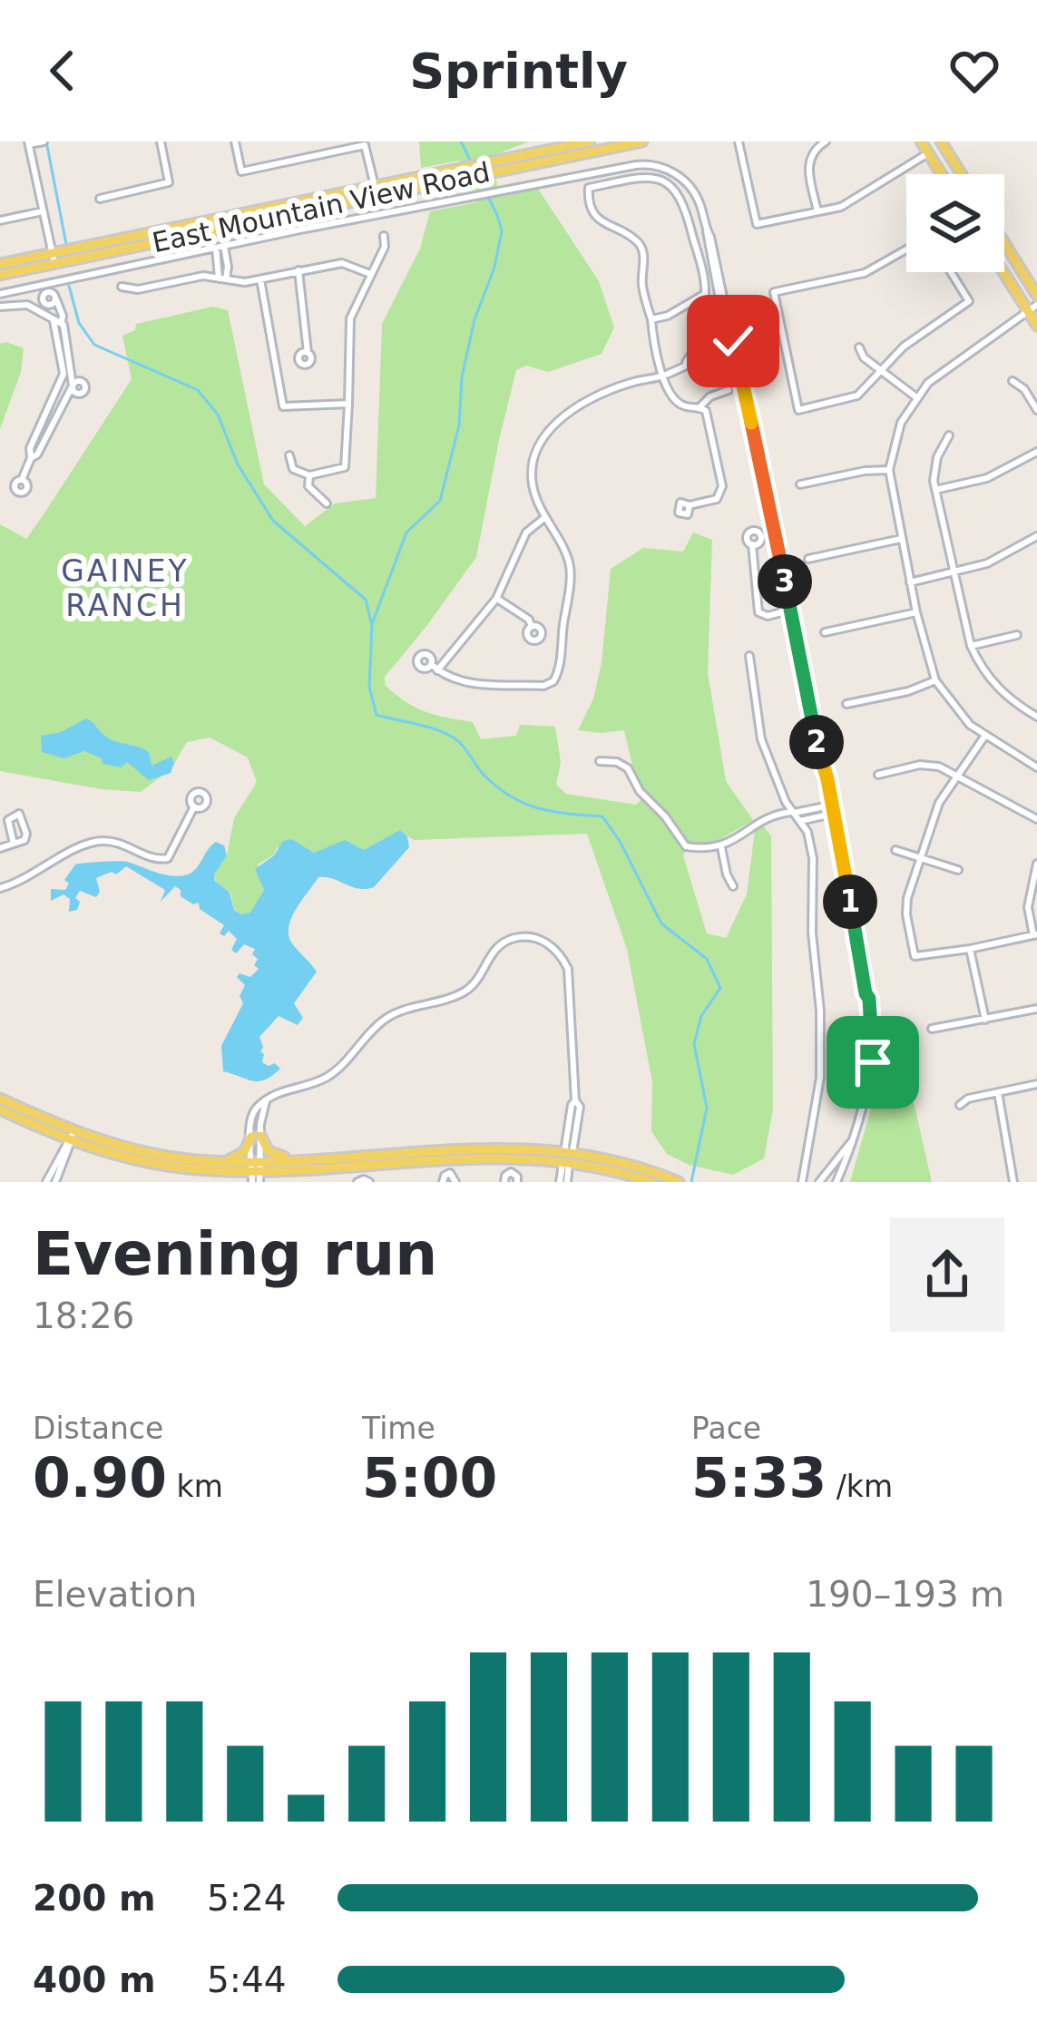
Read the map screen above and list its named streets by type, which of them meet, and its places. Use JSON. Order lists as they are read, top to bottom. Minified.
{"streets":{"main road":["East Mountain View Road"]},"districts":["GAINEY RANCH"],"page":{"header":"Sprintly","pins":["3","2","1"],"heading":["Evening run","18:26"],"stats":[["Distance","0.90 km"],["Time","5:00"],["Pace","5:33 /km"]],"chart":["Elevation","190–193 m"],"list":[{"name":"200 m","note":"5:24"},{"name":"400 m","note":"5:44"}]}}
